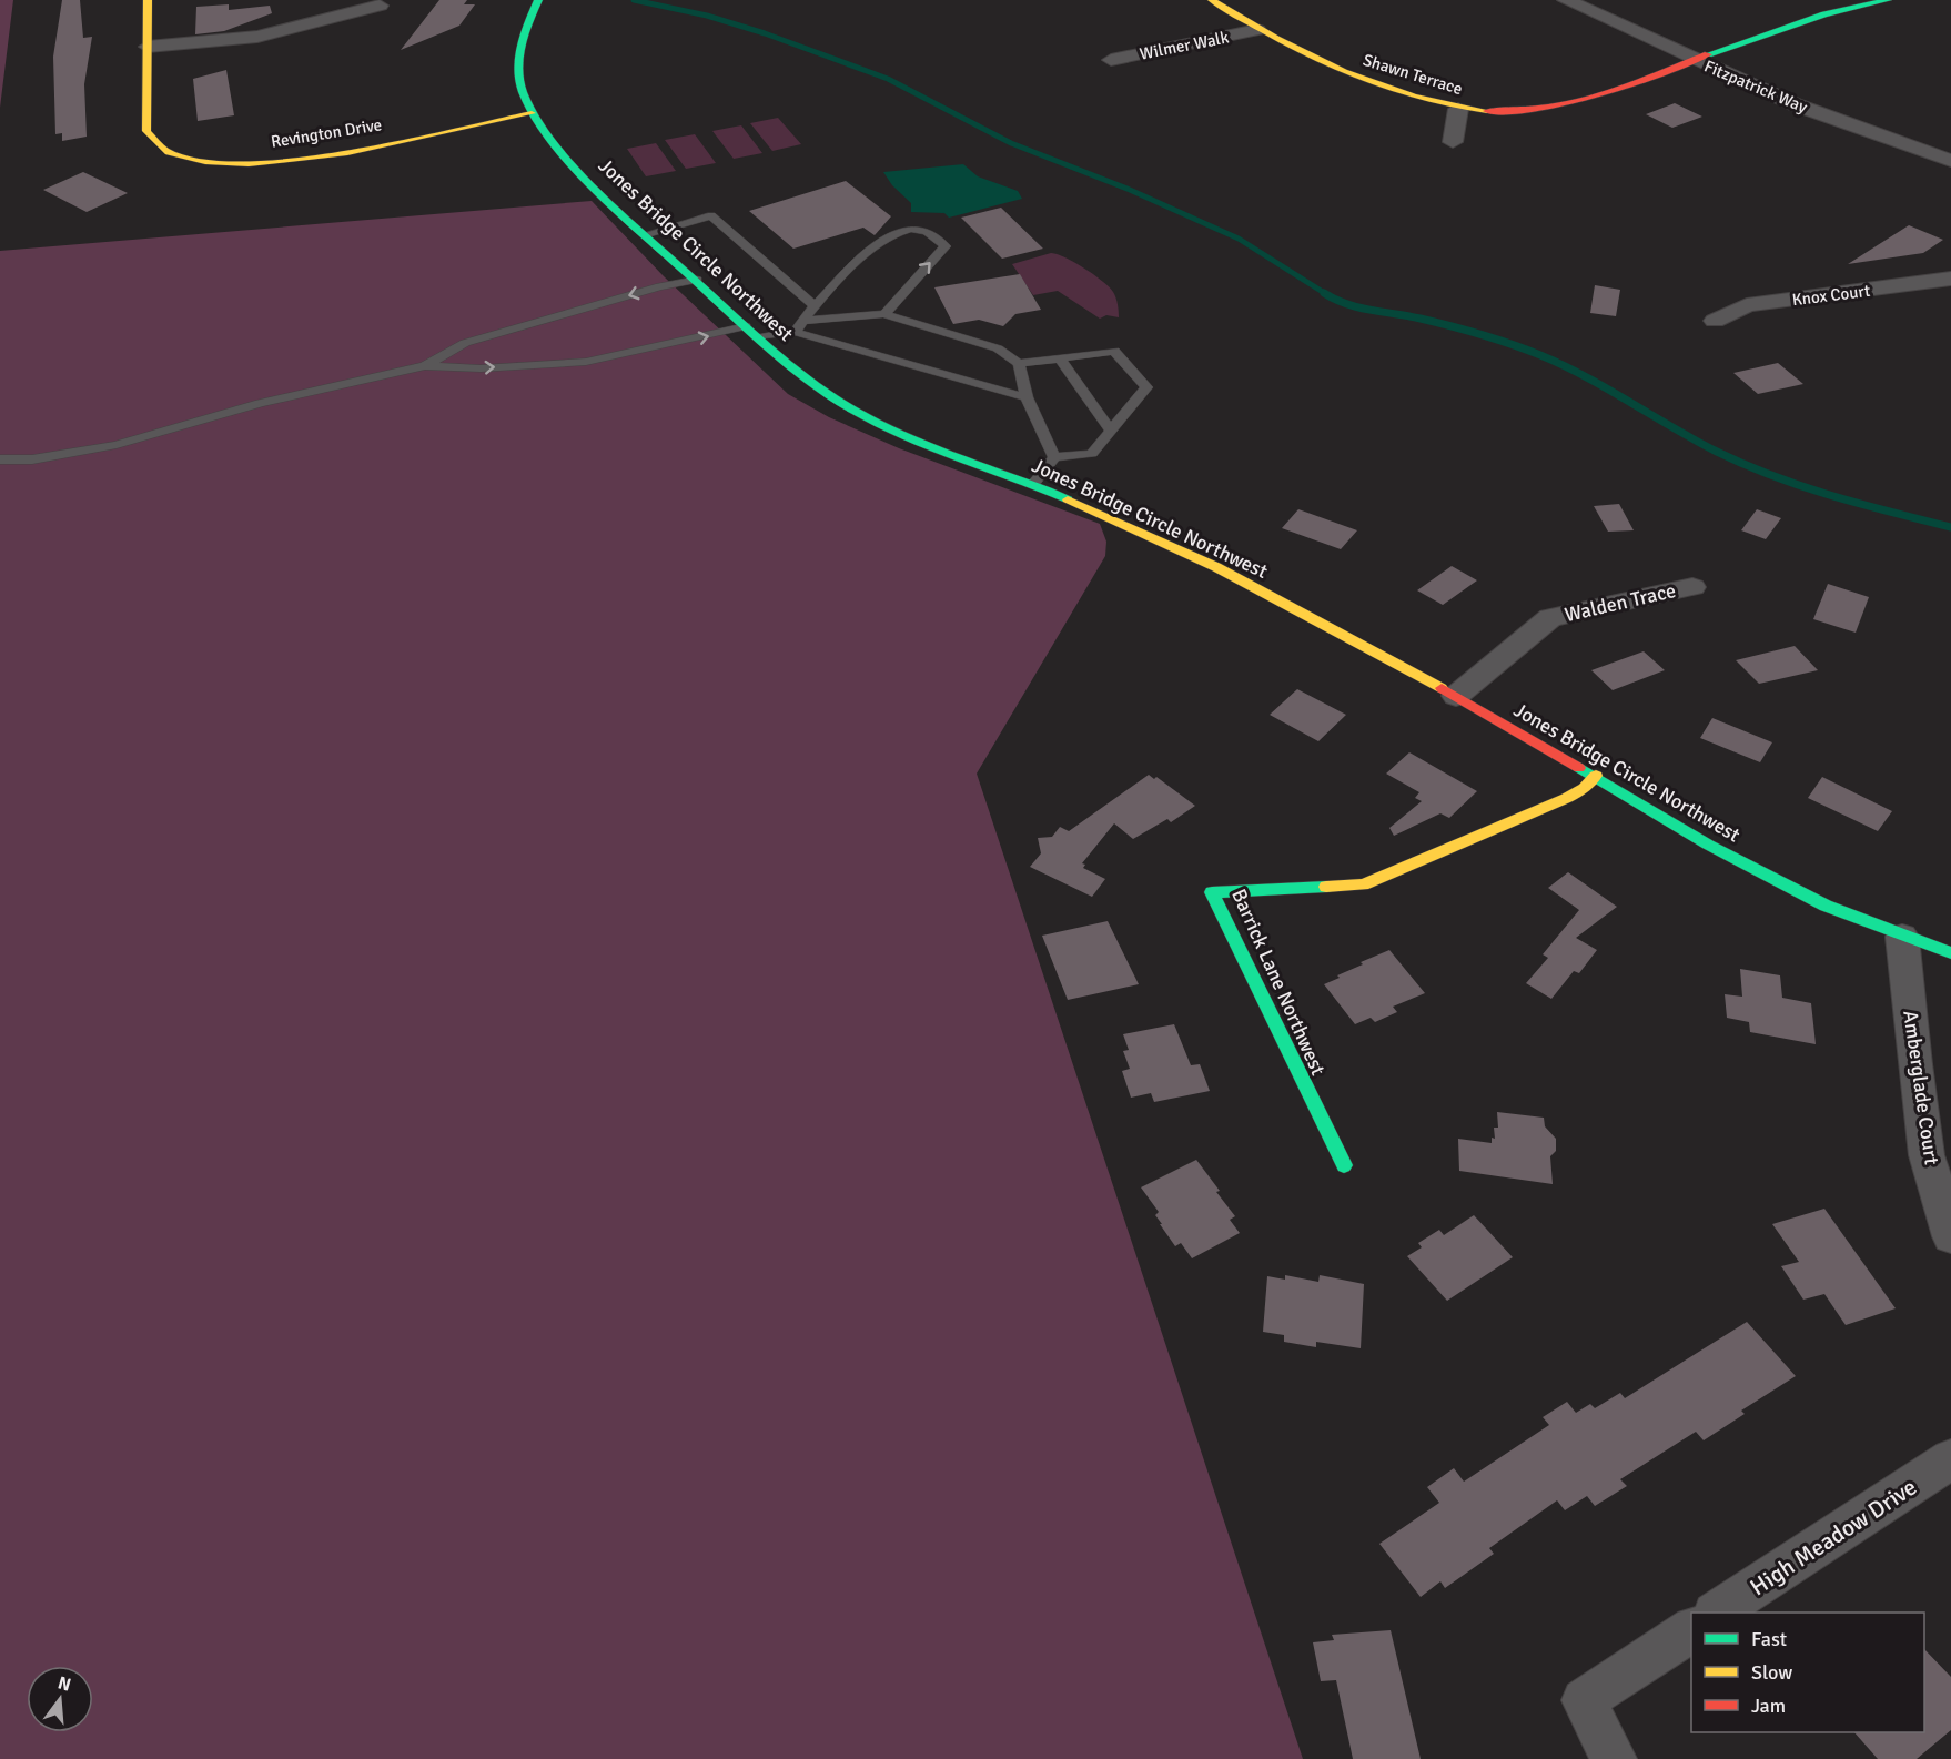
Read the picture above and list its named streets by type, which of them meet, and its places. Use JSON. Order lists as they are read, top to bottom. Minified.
{"streets":{"street":["Wilmer Walk","Shawn Terrace","Fitzpatrick Way","Revington Drive","Jones Bridge Circle Northwest","Knox Court","Walden Trace","Barrick Lane Northwest","Amberglade Court","High Meadow Drive"]},"crossings":[["Wilmer Walk","Shawn Terrace"],["Shawn Terrace","Fitzpatrick Way"],["Revington Drive","Jones Bridge Circle Northwest"],["Jones Bridge Circle Northwest","Walden Trace"],["Jones Bridge Circle Northwest","Barrick Lane Northwest"],["Jones Bridge Circle Northwest","Amberglade Court"]],"legend":["Fast","Slow","Jam"],"north":"top"}
